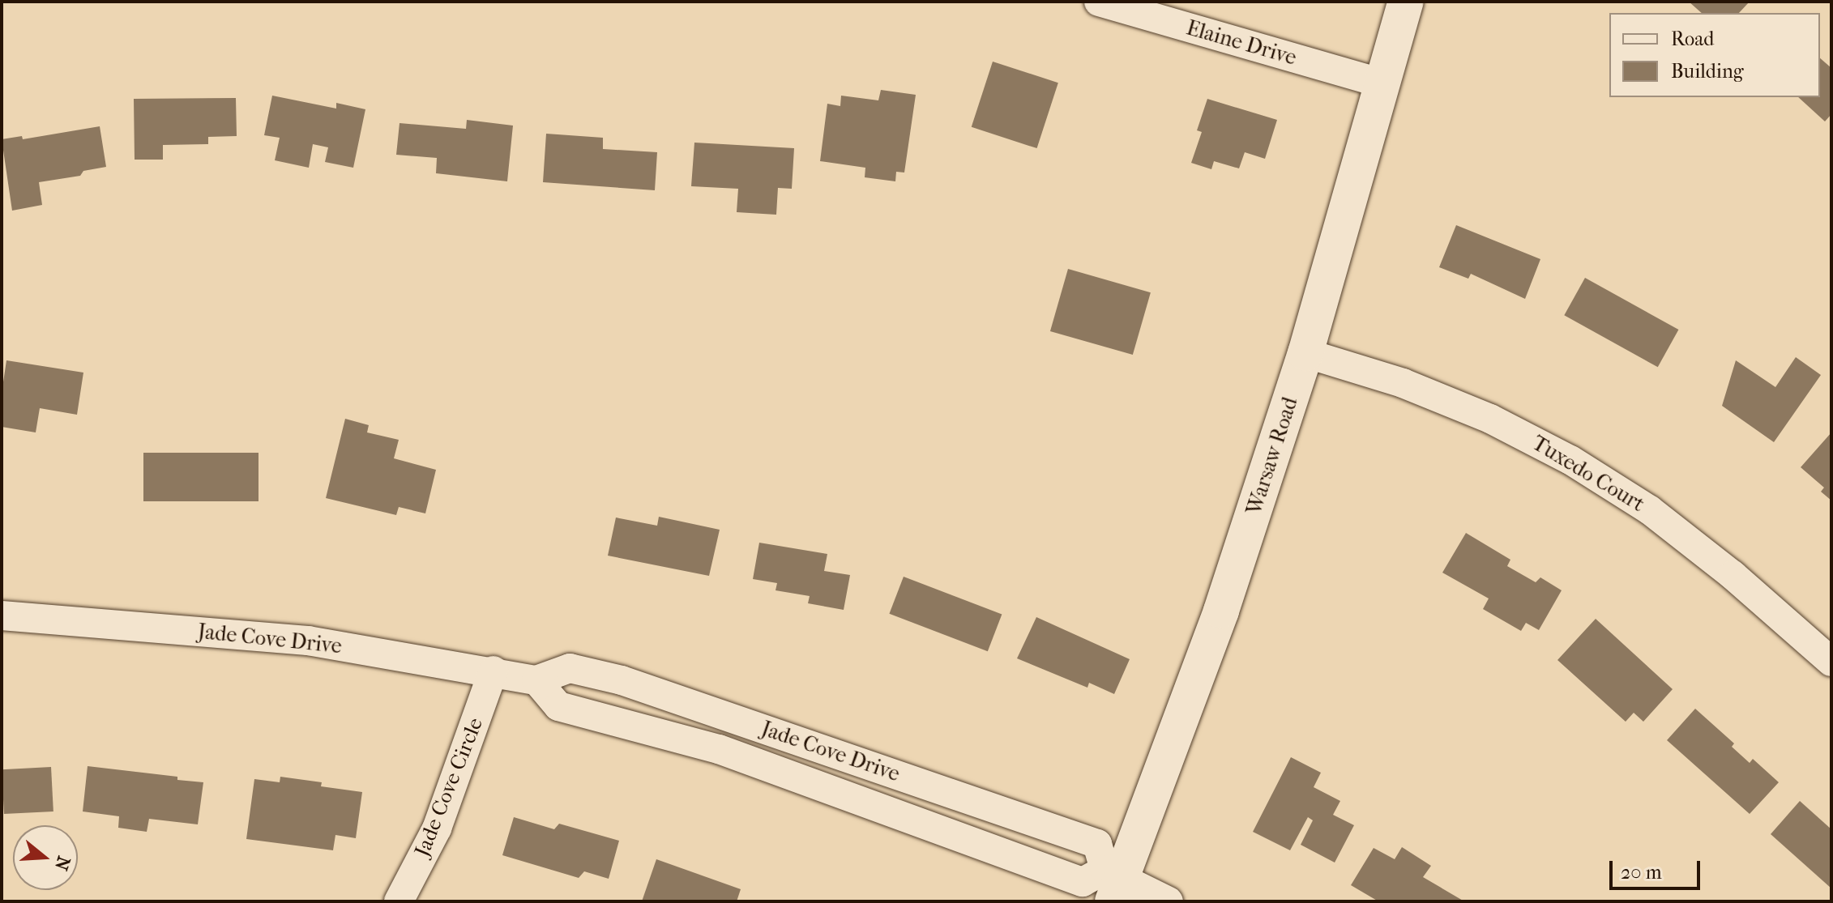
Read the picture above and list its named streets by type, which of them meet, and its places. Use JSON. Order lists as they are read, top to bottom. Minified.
{"streets":{"street":["Elaine Drive","Warsaw Road","Tuxedo Court","Jade Cove Drive","Jade Cove Circle"]},"crossings":[["Elaine Drive","Warsaw Road"],["Warsaw Road","Tuxedo Court"],["Warsaw Road","Jade Cove Drive"],["Jade Cove Drive","Jade Cove Circle"]],"legend":["Road","Building"],"scale_bar":"20 m","north":"right"}
